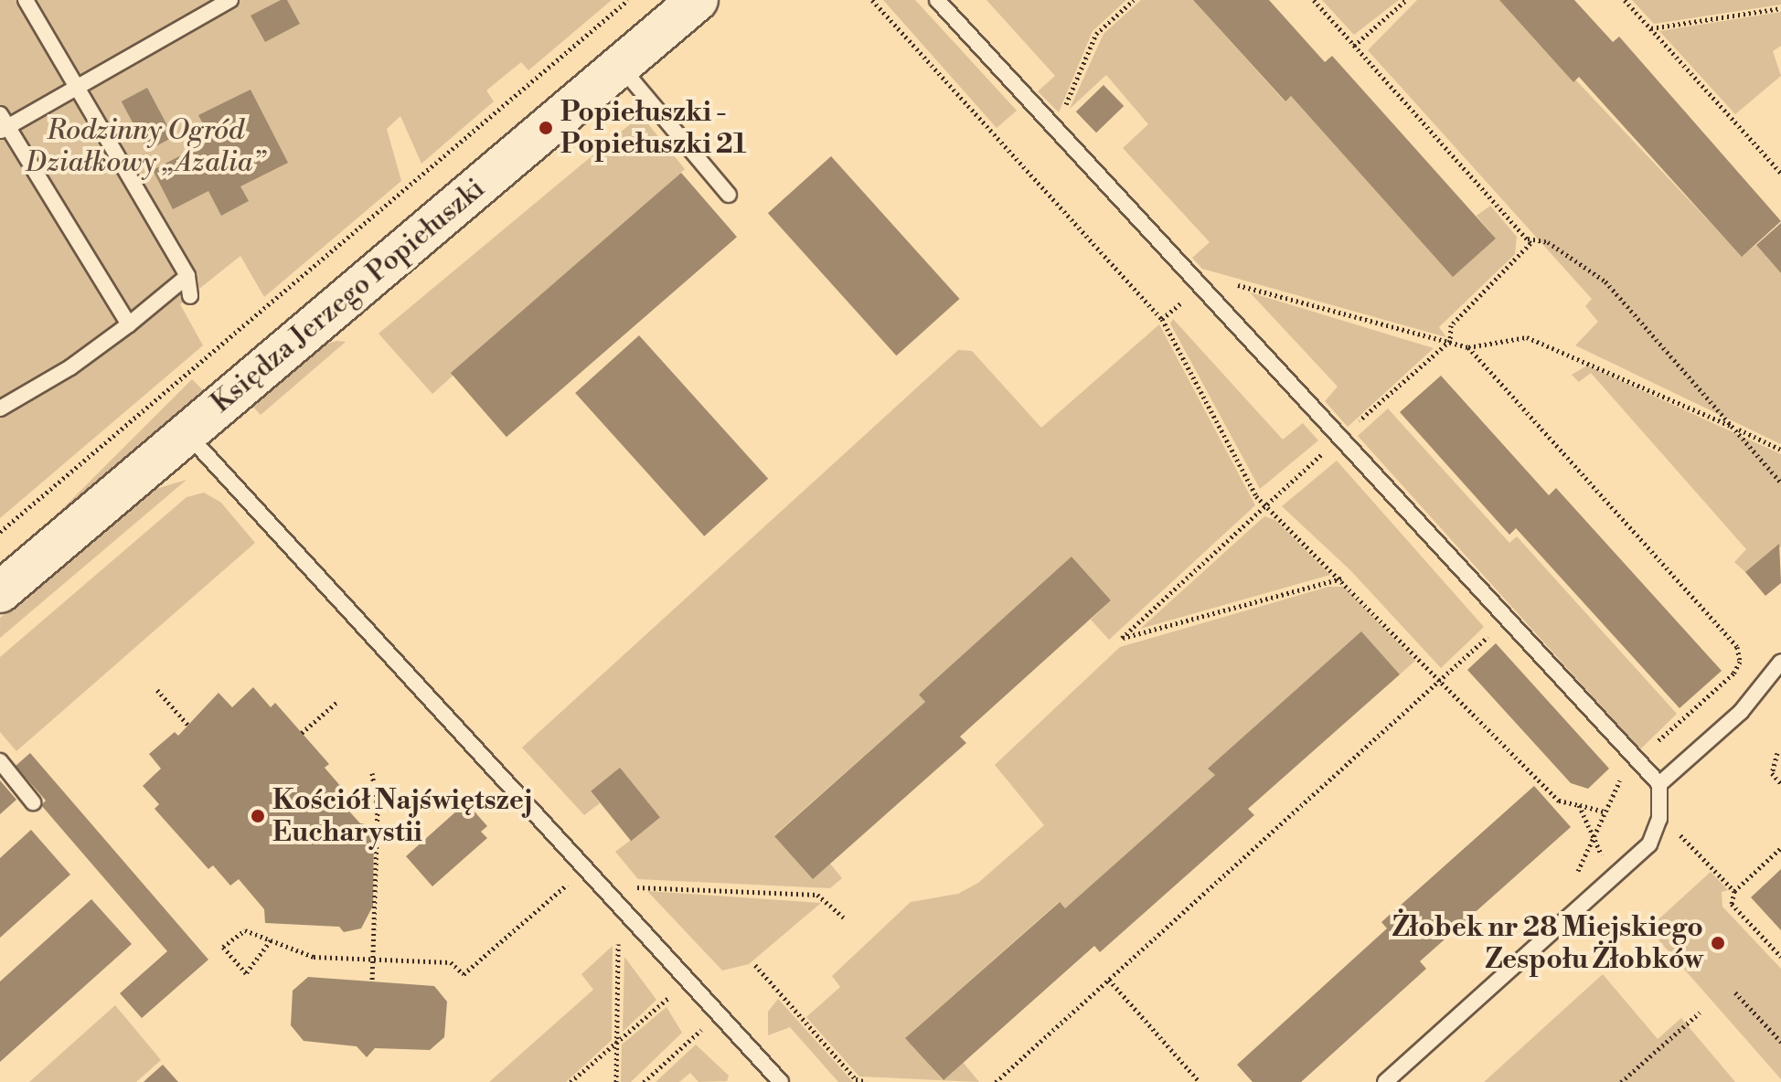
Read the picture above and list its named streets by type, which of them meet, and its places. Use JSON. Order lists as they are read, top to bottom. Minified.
{"streets":{"street":["Księdza Jerzego Popiełuszki"]},"parks":["Rodzinny Ogród Działkowy „Azalia”"],"places":["Popiełuszki - Popiełuszki 21","Kościół Najświętszej Eucharystii","Żłobek nr 28 Miejskiego Zespołu Żłobków"]}
